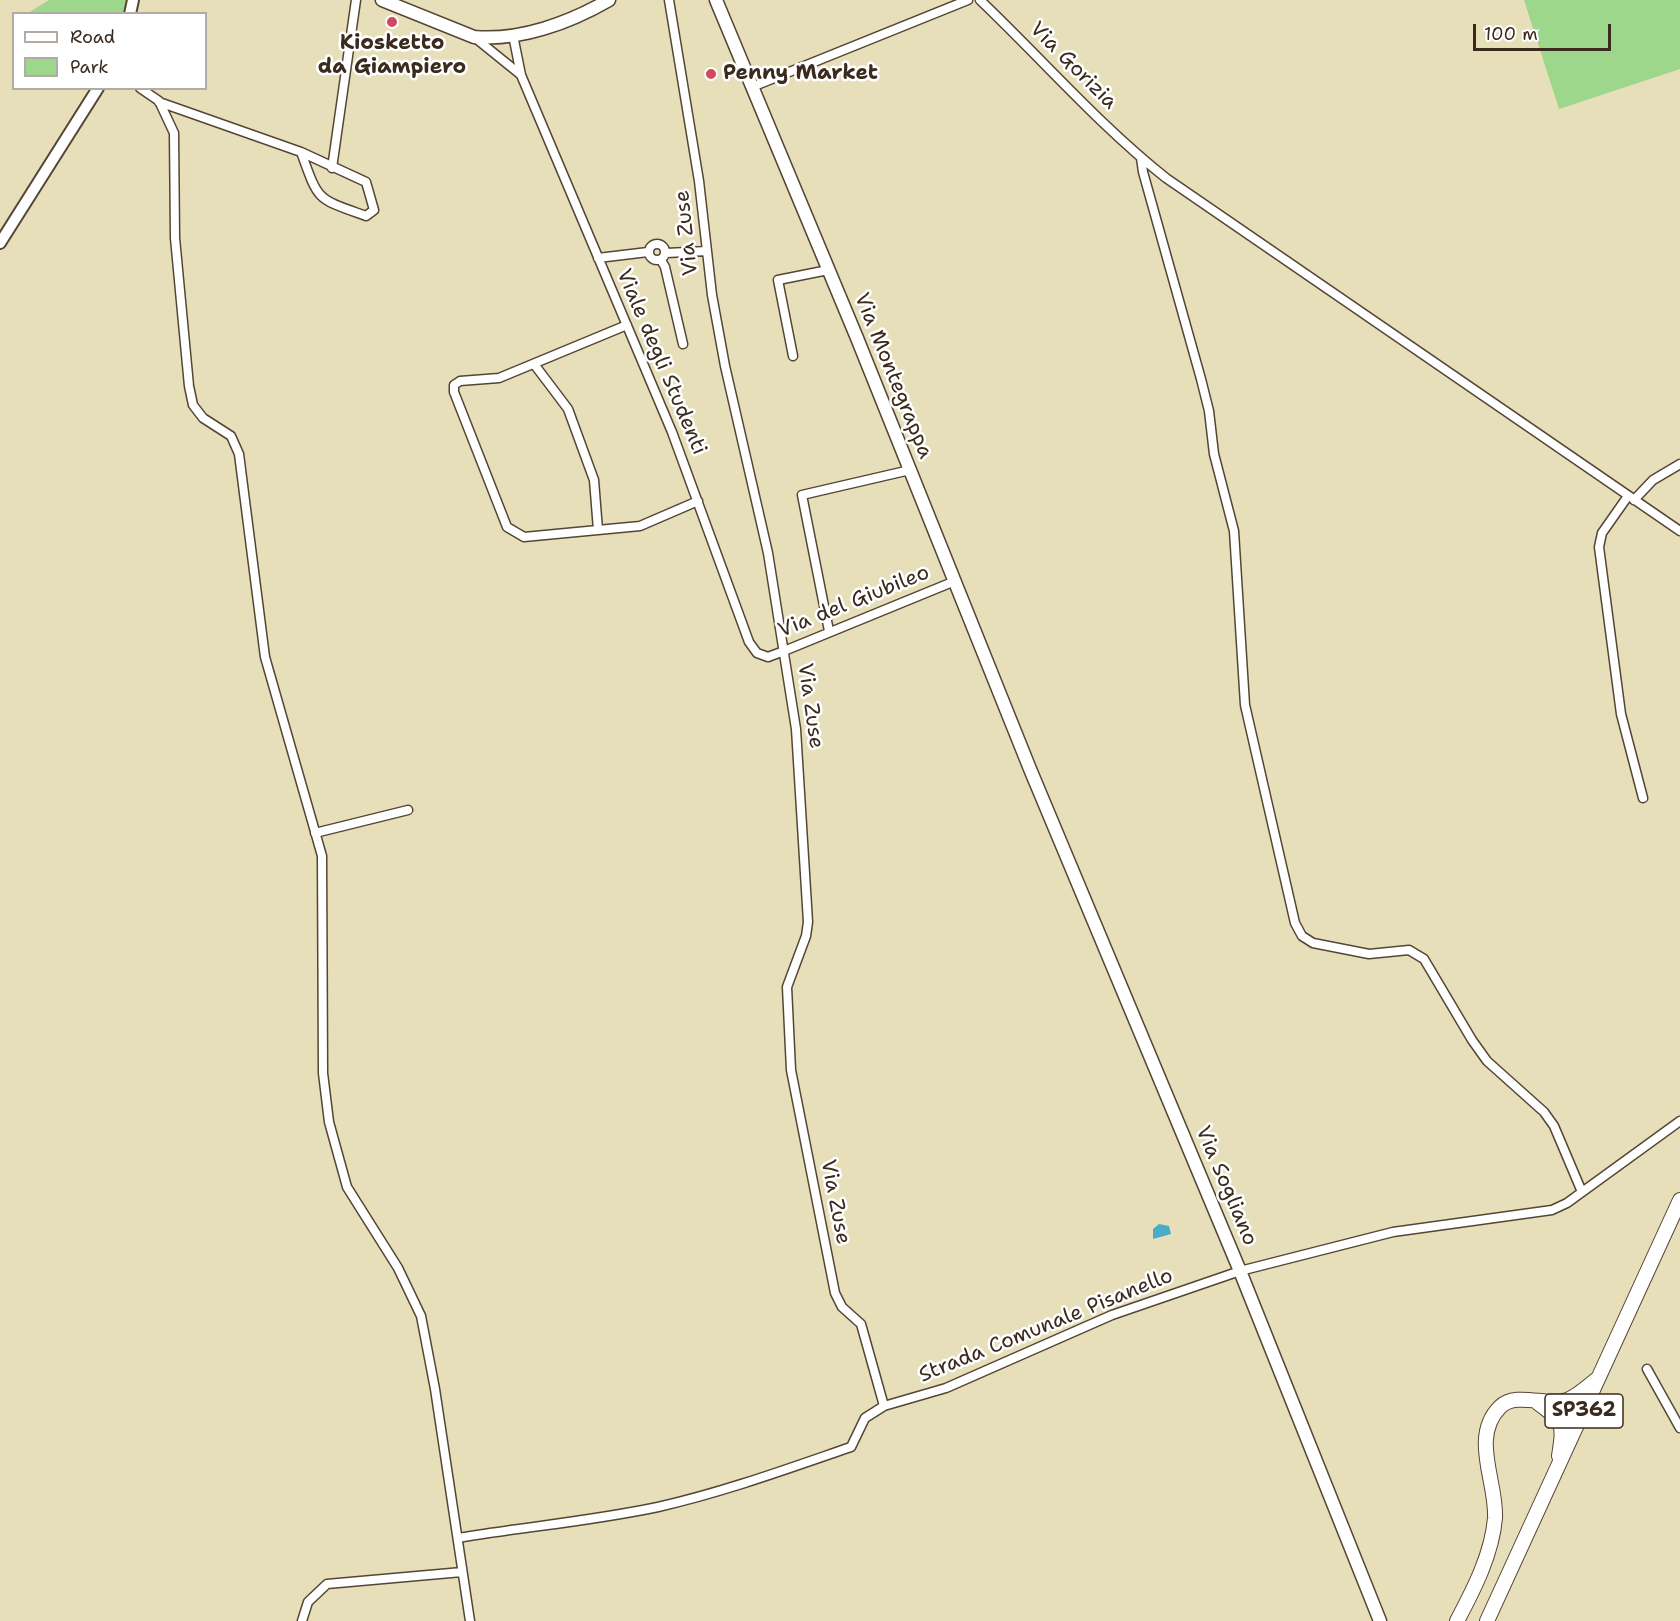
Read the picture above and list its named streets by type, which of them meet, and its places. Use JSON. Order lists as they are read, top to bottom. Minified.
{"streets":{"main road":["Via Montegrappa","Via Sogliano","SP362"],"street":["Via Gorizia","Via Zuse","Viale degli Studenti","Via del Giubileo","Strada Comunale Pisanello"]},"crossings":[["Via Zuse","Via del Giubileo"],["Via Zuse","Strada Comunale Pisanello"],["Viale degli Studenti","Via del Giubileo"],["Via Montegrappa","Via del Giubileo"],["Via Montegrappa","Via Sogliano"],["Via Sogliano","Strada Comunale Pisanello"]],"places":["Kiosketto da Giampiero","Penny Market"],"legend":["Road","Park"],"scale_bar":"100 m"}
